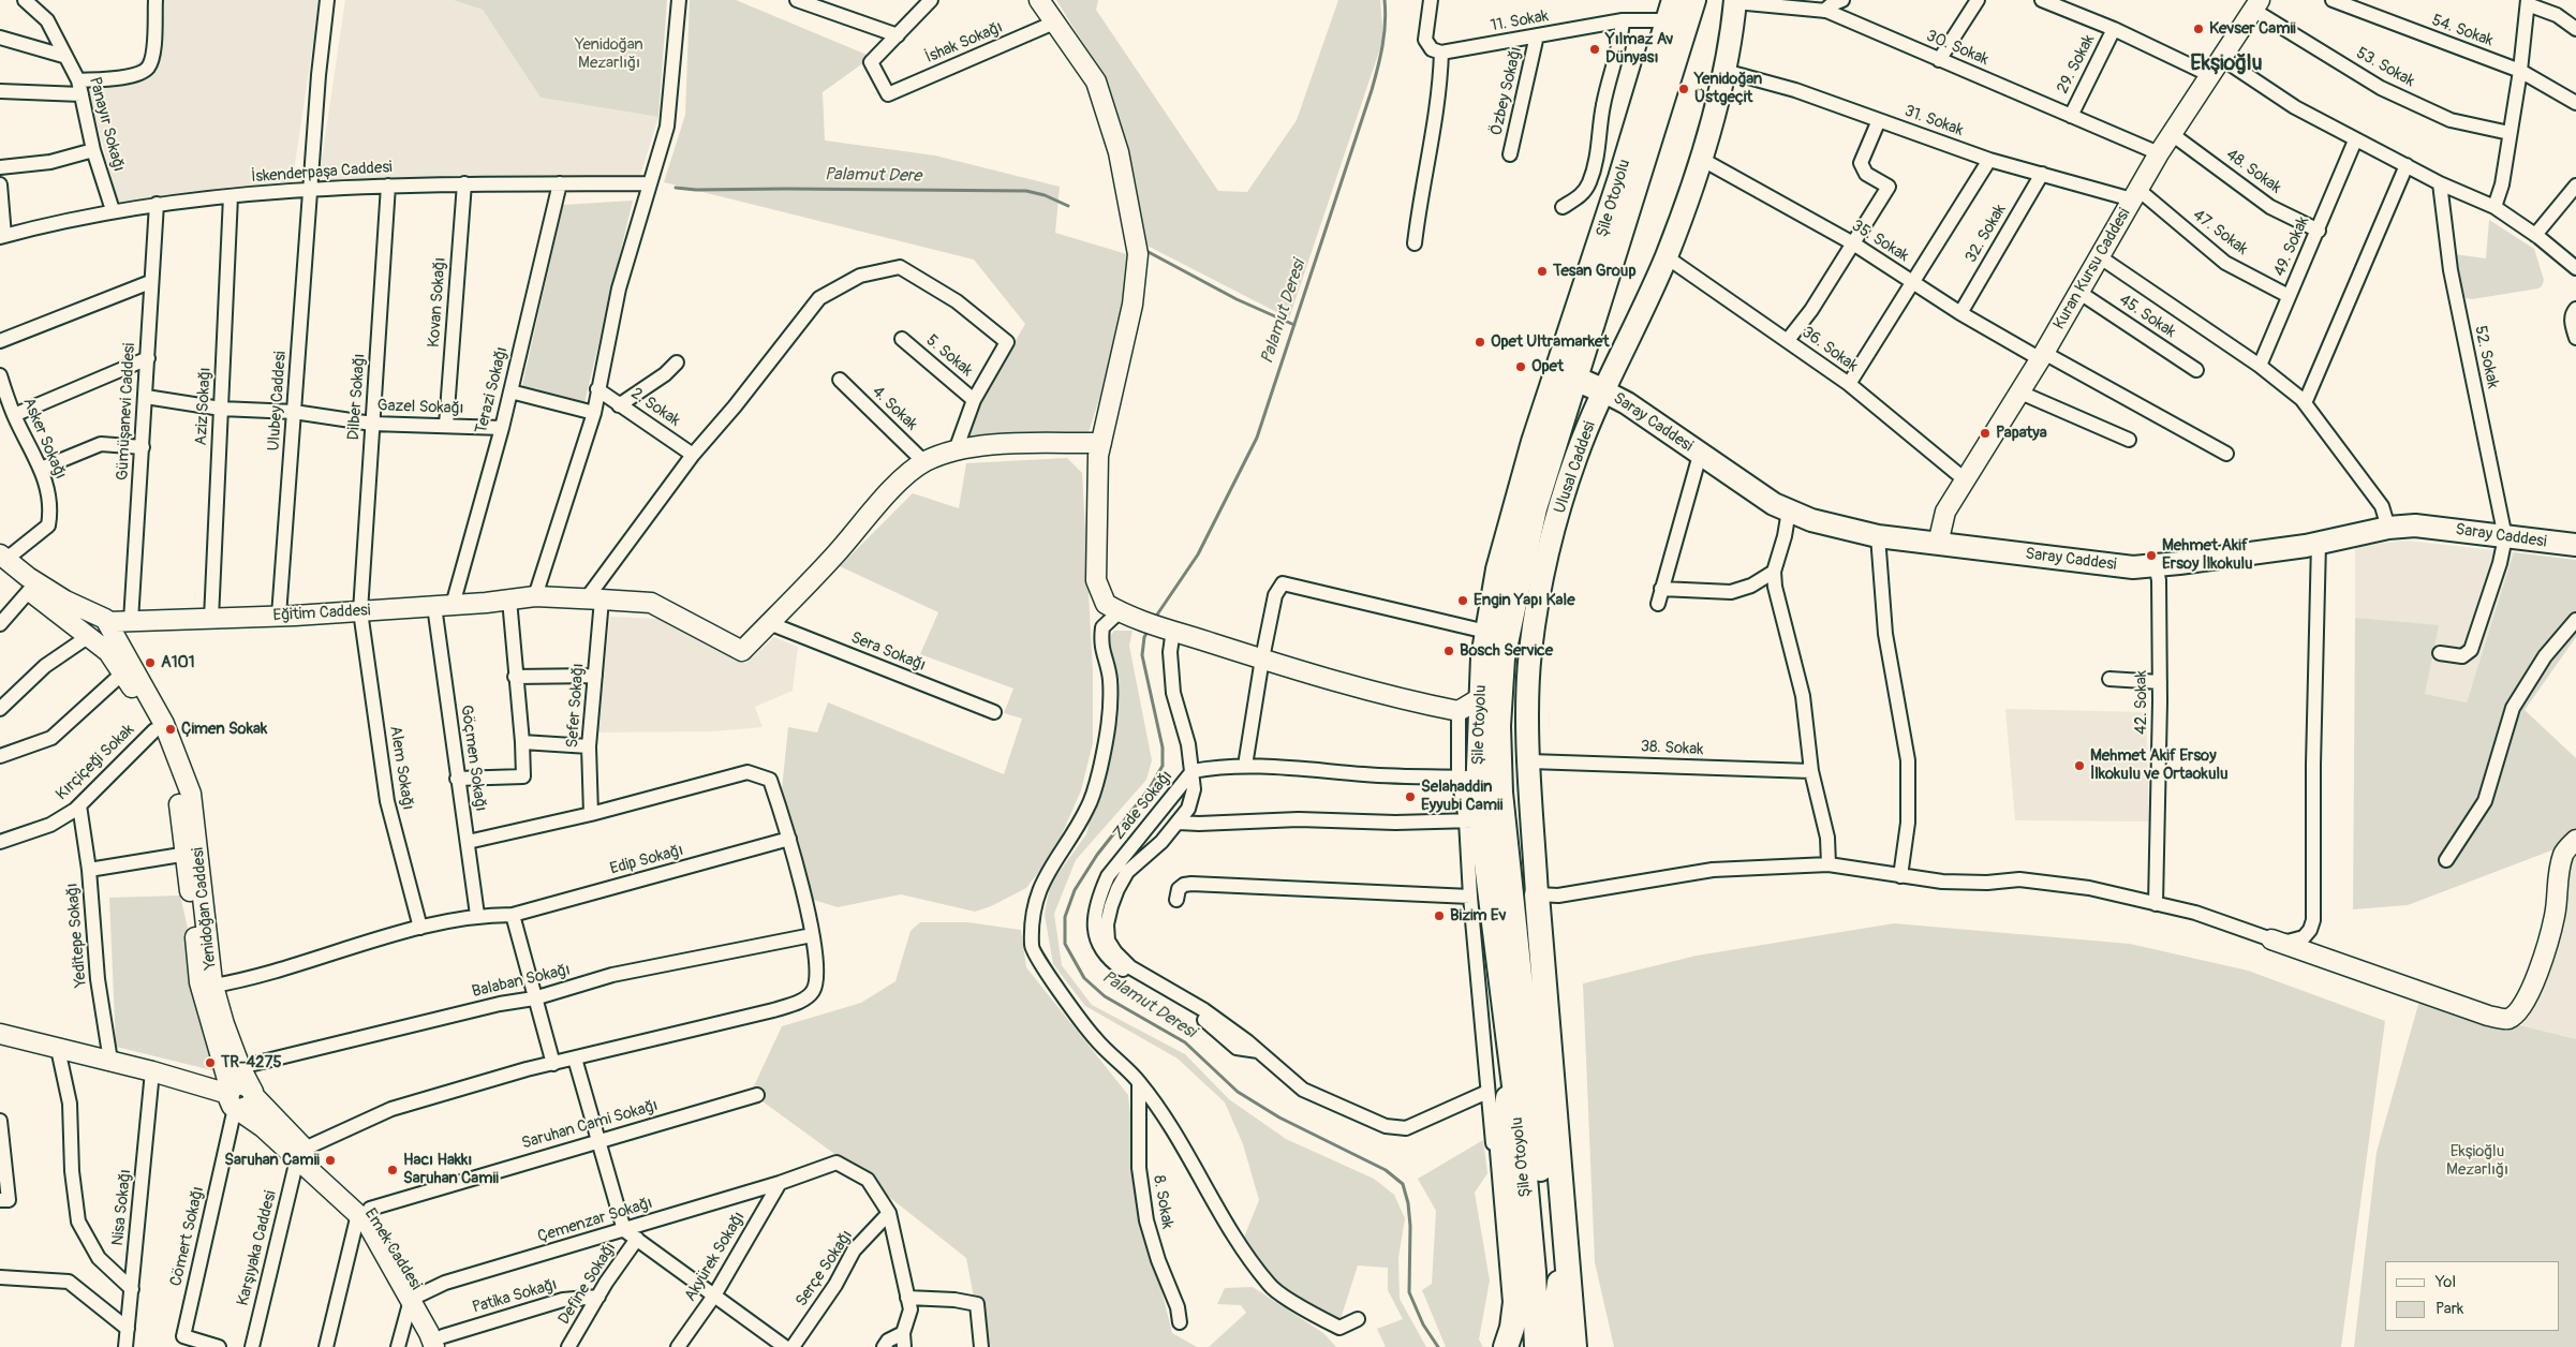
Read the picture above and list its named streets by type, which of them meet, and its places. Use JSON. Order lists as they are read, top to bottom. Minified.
{"streets":{"highway":["Şile Otoyolu"],"main road":["Saray Caddesi","Ulusal Caddesi"],"street":["11. Sokak","54. Sokak","İshak Sokağı","30. Sokak","29. Sokak","53. Sokak","Özbey Sokağı","31. Sokak","Panayır Sokağı","48. Sokak","İskenderpaşa Caddesi","47. Sokak","32. Sokak","35. Sokak","49. Sokak","Kuran Kursu Caddesi","Kovan Sokağı","45. Sokak","36. Sokak","5. Sokak","52. Sokak","Terazi Sokağı","Dilber Sokağı","Ulubey Caddesi","Aziz Sokağı","Gazel Sokağı","2. Sokak","4. Sokak","Gümüşanevi Caddesi","Asker Sokağı","Eğitim Caddesi","Sera Sokağı","42. Sokak","Sefer Sokağı","38. Sokak","Göçmen Sokağı","Kırçiçeği Sokak","Alem Sokağı","Zade Sokağı","Edip Sokağı","Yenidoğan Caddesi","Yeditepe Sokağı","Balaban Sokağı","Saruhan Cami Sokağı","8. Sokak","Nisa Sokağı","Çemenzar Sokağı","Cömert Sokağı","Karşıyaka Caddesi","Emek Caddesi","Akyürek Sokağı","Serçe Sokağı","Define Sokağı","Patika Sokağı"]},"crossings":[["11. Sokak","Özbey Sokağı"],["11. Sokak","Şile Otoyolu"],["30. Sokak","29. Sokak"],["30. Sokak","Kuran Kursu Caddesi"],["30. Sokak","Ulusal Caddesi"],["53. Sokak","Kuran Kursu Caddesi"],["31. Sokak","47. Sokak"],["31. Sokak","32. Sokak"],["31. Sokak","Kuran Kursu Caddesi"],["31. Sokak","Ulusal Caddesi"],["Panayır Sokağı","İskenderpaşa Caddesi"],["48. Sokak","49. Sokak"],["48. Sokak","Kuran Kursu Caddesi"],["İskenderpaşa Caddesi","Kovan Sokağı"],["İskenderpaşa Caddesi","Terazi Sokağı"],["İskenderpaşa Caddesi","Dilber Sokağı"],["İskenderpaşa Caddesi","Ulubey Caddesi"],["İskenderpaşa Caddesi","Aziz Sokağı"],["İskenderpaşa Caddesi","Gümüşanevi Caddesi"],["Şile Otoyolu","Zade Sokağı"],["47. Sokak","49. Sokak"],["47. Sokak","Kuran Kursu Caddesi"],["32. Sokak","35. Sokak"],["35. Sokak","Kuran Kursu Caddesi"],["35. Sokak","Ulusal Caddesi"],["Kuran Kursu Caddesi","45. Sokak"],["Kuran Kursu Caddesi","36. Sokak"],["Kuran Kursu Caddesi","Saray Caddesi"],["Kovan Sokağı","Gazel Sokağı"],["36. Sokak","Ulusal Caddesi"],["52. Sokak","Saray Caddesi"],["Terazi Sokağı","Gazel Sokağı"],["Terazi Sokağı","Eğitim Caddesi"],["Terazi Sokağı","Göçmen Sokağı"],["Dilber Sokağı","Gazel Sokağı"],["Dilber Sokağı","Eğitim Caddesi"],["Dilber Sokağı","Alem Sokağı"],["Ulubey Caddesi","Gazel Sokağı"],["Ulubey Caddesi","Eğitim Caddesi"],["Aziz Sokağı","Gazel Sokağı"],["Aziz Sokağı","Eğitim Caddesi"],["Gazel Sokağı","Gümüşanevi Caddesi"],["Gümüşanevi Caddesi","Eğitim Caddesi"],["Saray Caddesi","Ulusal Caddesi"],["Saray Caddesi","42. Sokak"],["Asker Sokağı","Yenidoğan Caddesi"],["Ulusal Caddesi","38. Sokak"],["Eğitim Caddesi","Sera Sokağı"],["Eğitim Caddesi","Sefer Sokağı"],["Eğitim Caddesi","Göçmen Sokağı"],["Eğitim Caddesi","Alem Sokağı"],["Eğitim Caddesi","Yenidoğan Caddesi"],["Göçmen Sokağı","Edip Sokağı"],["Kırçiçeği Sokak","Yenidoğan Caddesi"],["Kırçiçeği Sokak","Yeditepe Sokağı"],["Alem Sokağı","Edip Sokağı"],["Edip Sokağı","Yenidoğan Caddesi"],["Yenidoğan Caddesi","Balaban Sokağı"],["Yenidoğan Caddesi","Cömert Sokağı"],["Yenidoğan Caddesi","Emek Caddesi"],["Yeditepe Sokağı","Emek Caddesi"],["Saruhan Cami Sokağı","Emek Caddesi"],["Nisa Sokağı","Emek Caddesi"],["Çemenzar Sokağı","Emek Caddesi"],["Çemenzar Sokağı","Akyürek Sokağı"],["Çemenzar Sokağı","Serçe Sokağı"],["Cömert Sokağı","Emek Caddesi"],["Karşıyaka Caddesi","Emek Caddesi"],["Emek Caddesi","Patika Sokağı"],["Define Sokağı","Patika Sokağı"]],"districts":["Ekşioğlu"],"water":["Palamut Dere","Palamut Deresi"],"parks":["Yenidoğan Mezarlığı","Ekşioğlu Mezarlığı"],"places":["Kevser Camii","Yılmaz Av Dünyası","Yenidoğan Üstgeçit","Tesan Group","Opet Ultramarket","Opet","Papatya","Mehmet Akif Ersoy İlkokulu","Engin Yapı Kale","Bosch Service","A101","Çimen Sokak","Mehmet Akif Ersoy İlkokulu ve Ortaokulu","Selahaddin Eyyubi Camii","Bizim Ev","TR-4275","Saruhan Camii","Hacı Hakkı Saruhan Camii"],"legend":["Yol","Park"]}
